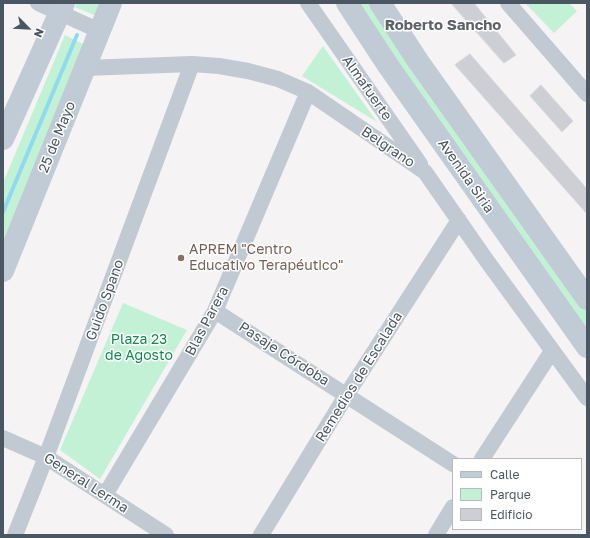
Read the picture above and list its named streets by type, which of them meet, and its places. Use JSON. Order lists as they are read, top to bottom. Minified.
{"streets":{"main road":["25 de Mayo","Avenida Siria"],"street":["Almafuerte","Belgrano","Guido Spano","Blas Parera","Pasaje Córdoba","Remedios de Escalada","General Lerma"]},"crossings":[["Almafuerte","Belgrano"],["25 de Mayo","Belgrano"],["Belgrano","Guido Spano"],["Belgrano","Blas Parera"],["Belgrano","Remedios de Escalada"],["Guido Spano","General Lerma"],["Blas Parera","Pasaje Córdoba"],["Blas Parera","General Lerma"],["Pasaje Córdoba","Remedios de Escalada"]],"districts":["Roberto Sancho"],"parks":["Plaza 23 de Agosto"],"places":["APREM \"Centro Educativo Terapéutico\""],"legend":["Calle","Parque","Edificio"],"north":"bottom right"}
